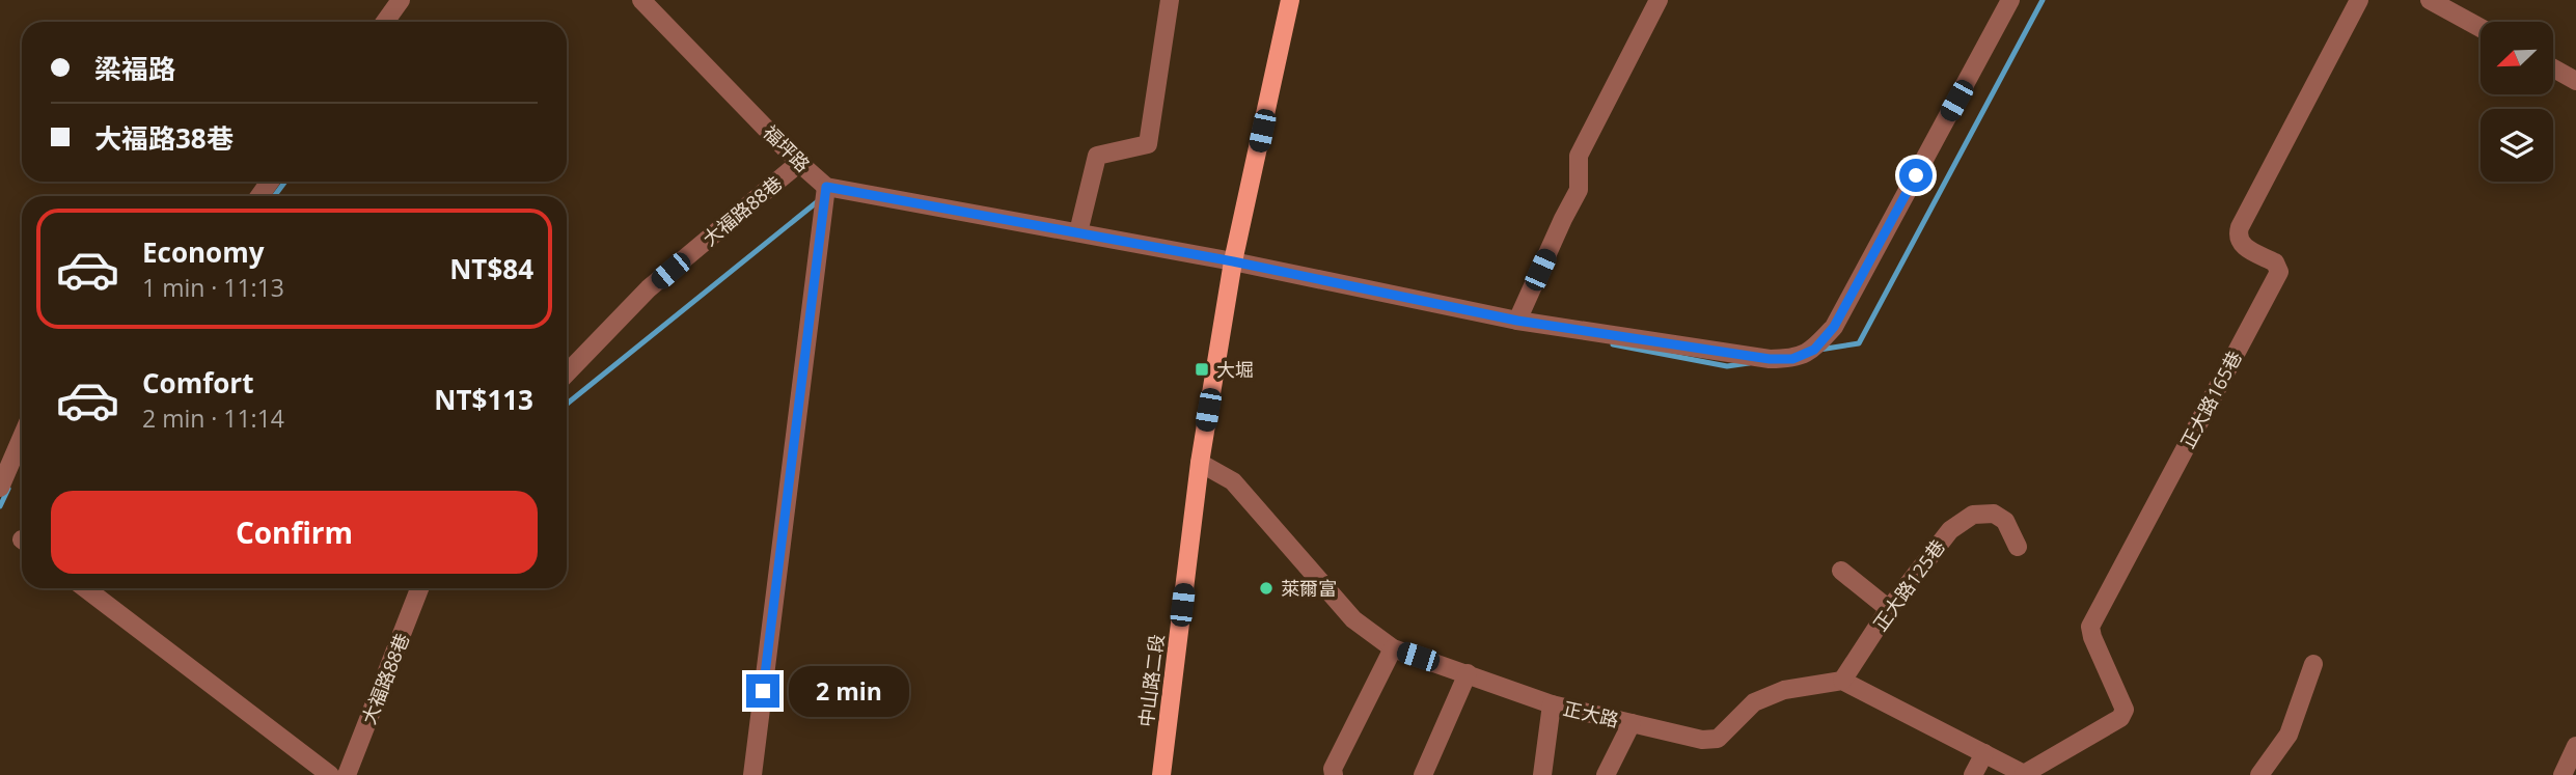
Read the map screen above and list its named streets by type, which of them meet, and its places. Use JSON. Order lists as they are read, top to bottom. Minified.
{"streets":{"main road":["中山路二段"],"street":["福坪路","大福路88巷","正大路165巷","正大路125巷","正大路"]},"crossings":[["福坪路","大福路88巷"],["福坪路","中山路二段"],["正大路125巷","正大路"],["中山路二段","正大路"]],"places":{"transit":["大堀"],"other":["萊爾富"]},"north":"bottom left","page":{"banner":["梁福路","大福路38巷"],"list":[{"name":"Economy","note":"1 min · 11:13","value":"NT$84"},{"name":"Comfort","note":"2 min · 11:14","value":"NT$113"}],"buttons":"Confirm","bubble":"2 min"}}
